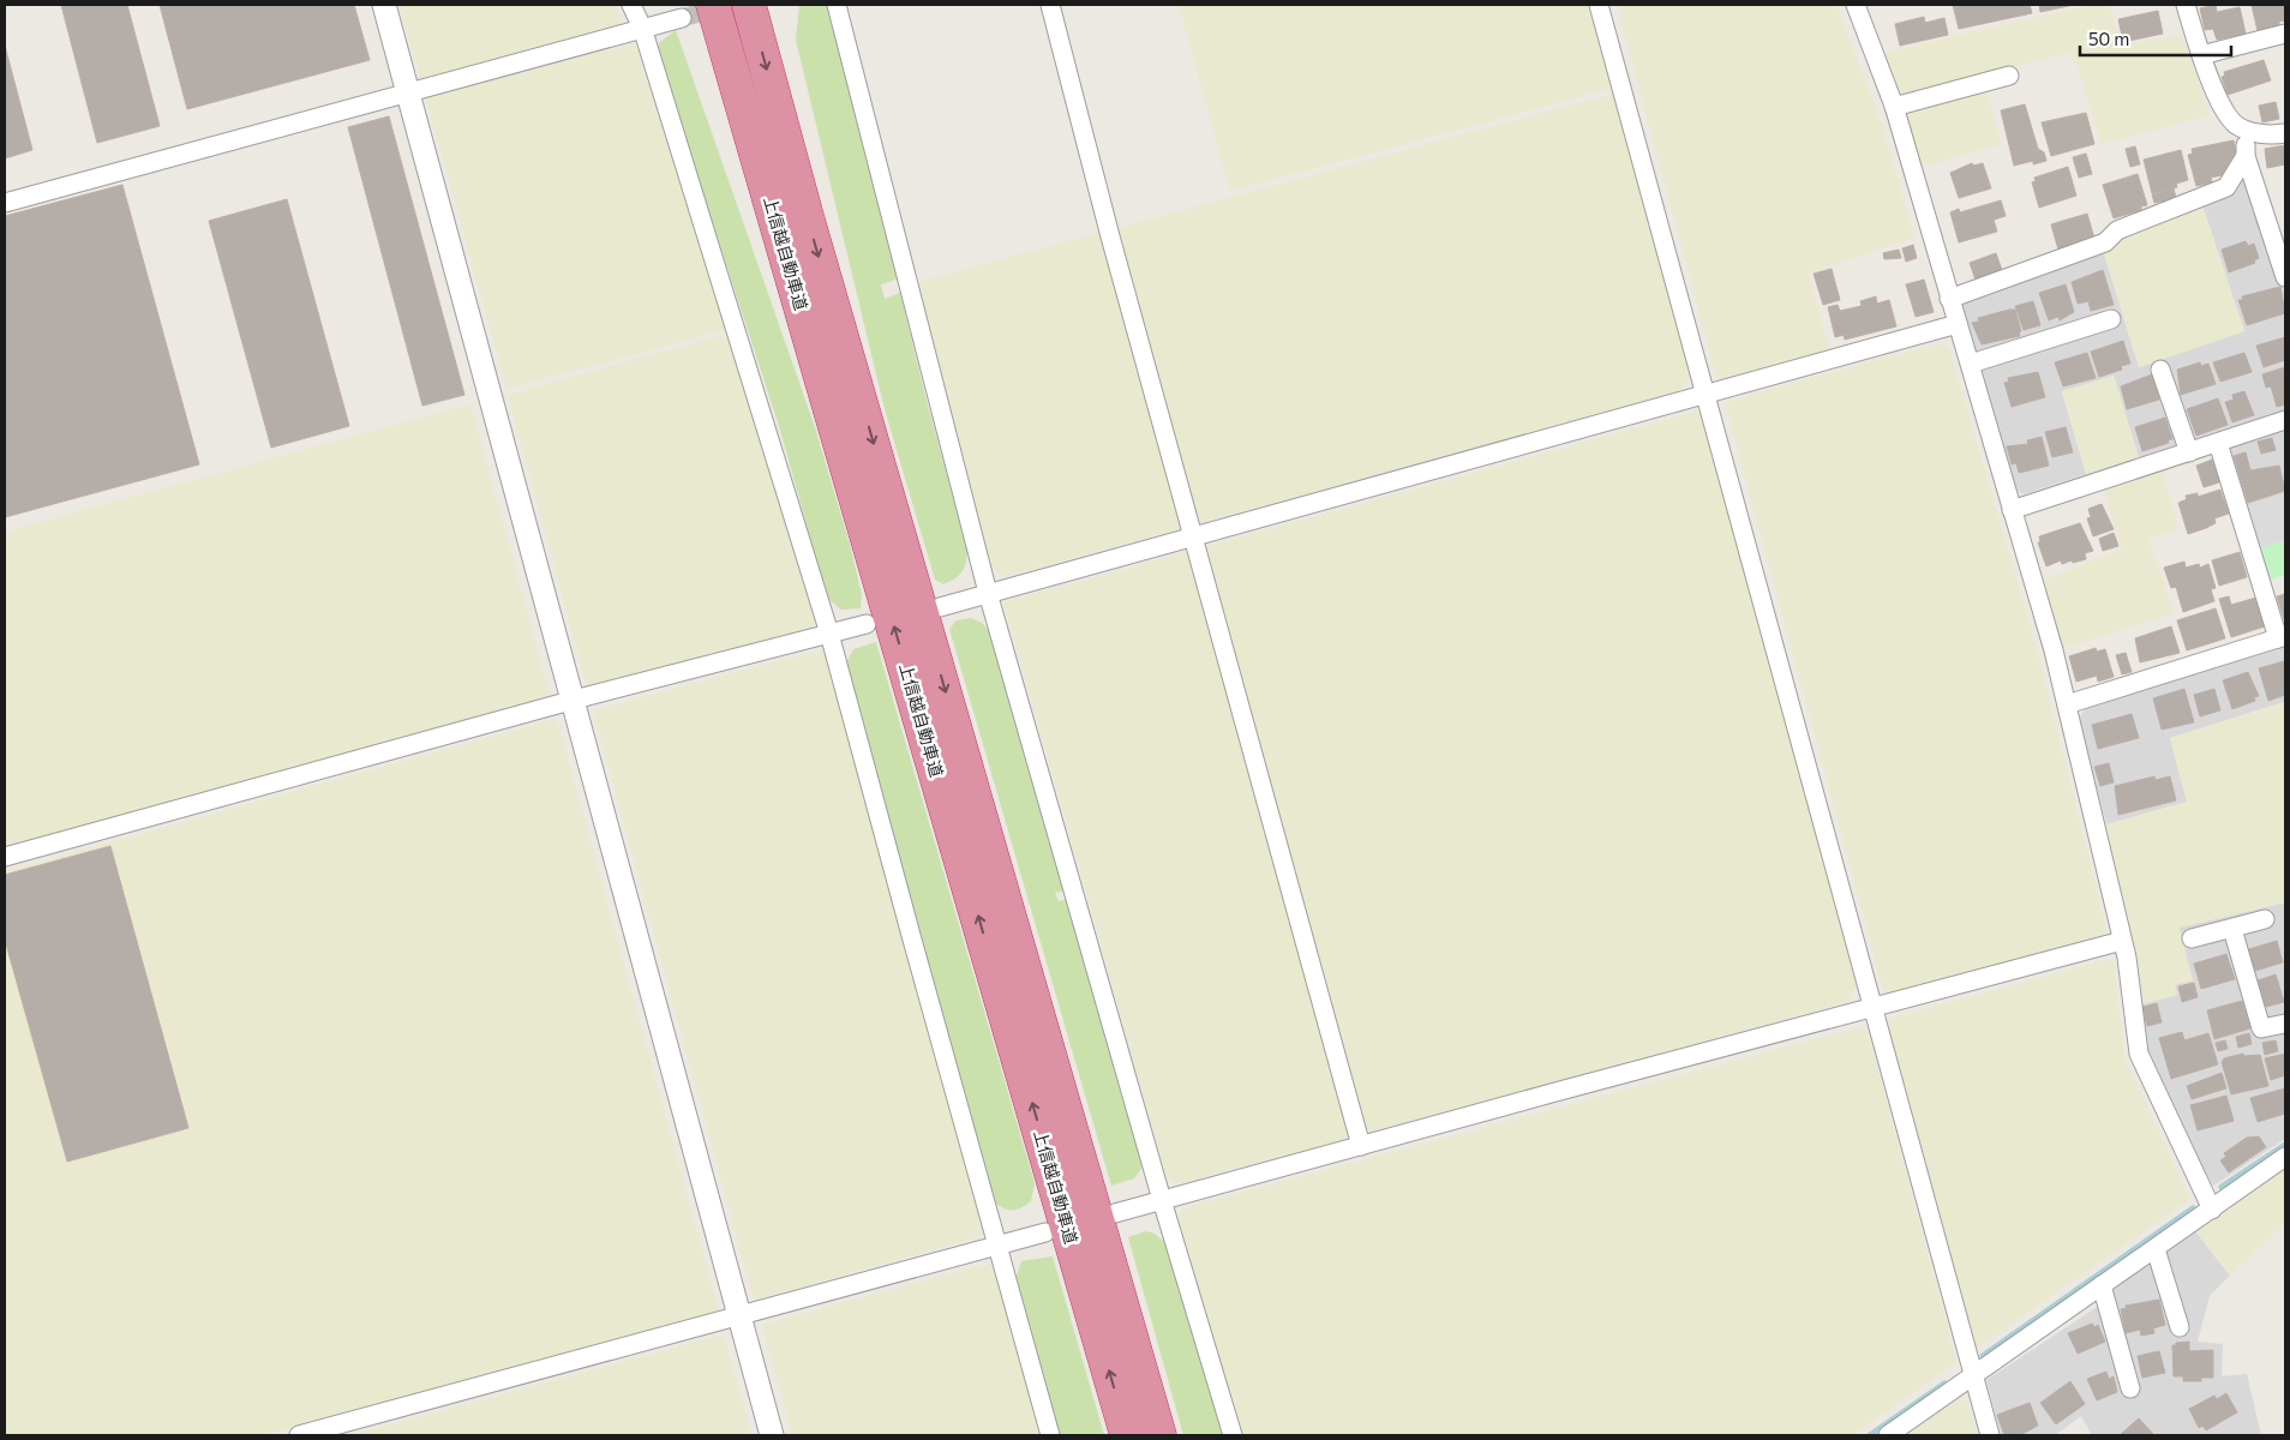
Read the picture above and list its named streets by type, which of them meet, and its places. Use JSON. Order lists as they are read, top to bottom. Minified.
{"streets":{"highway":["上信越自動車道"]},"scale_bar":"50 m"}
